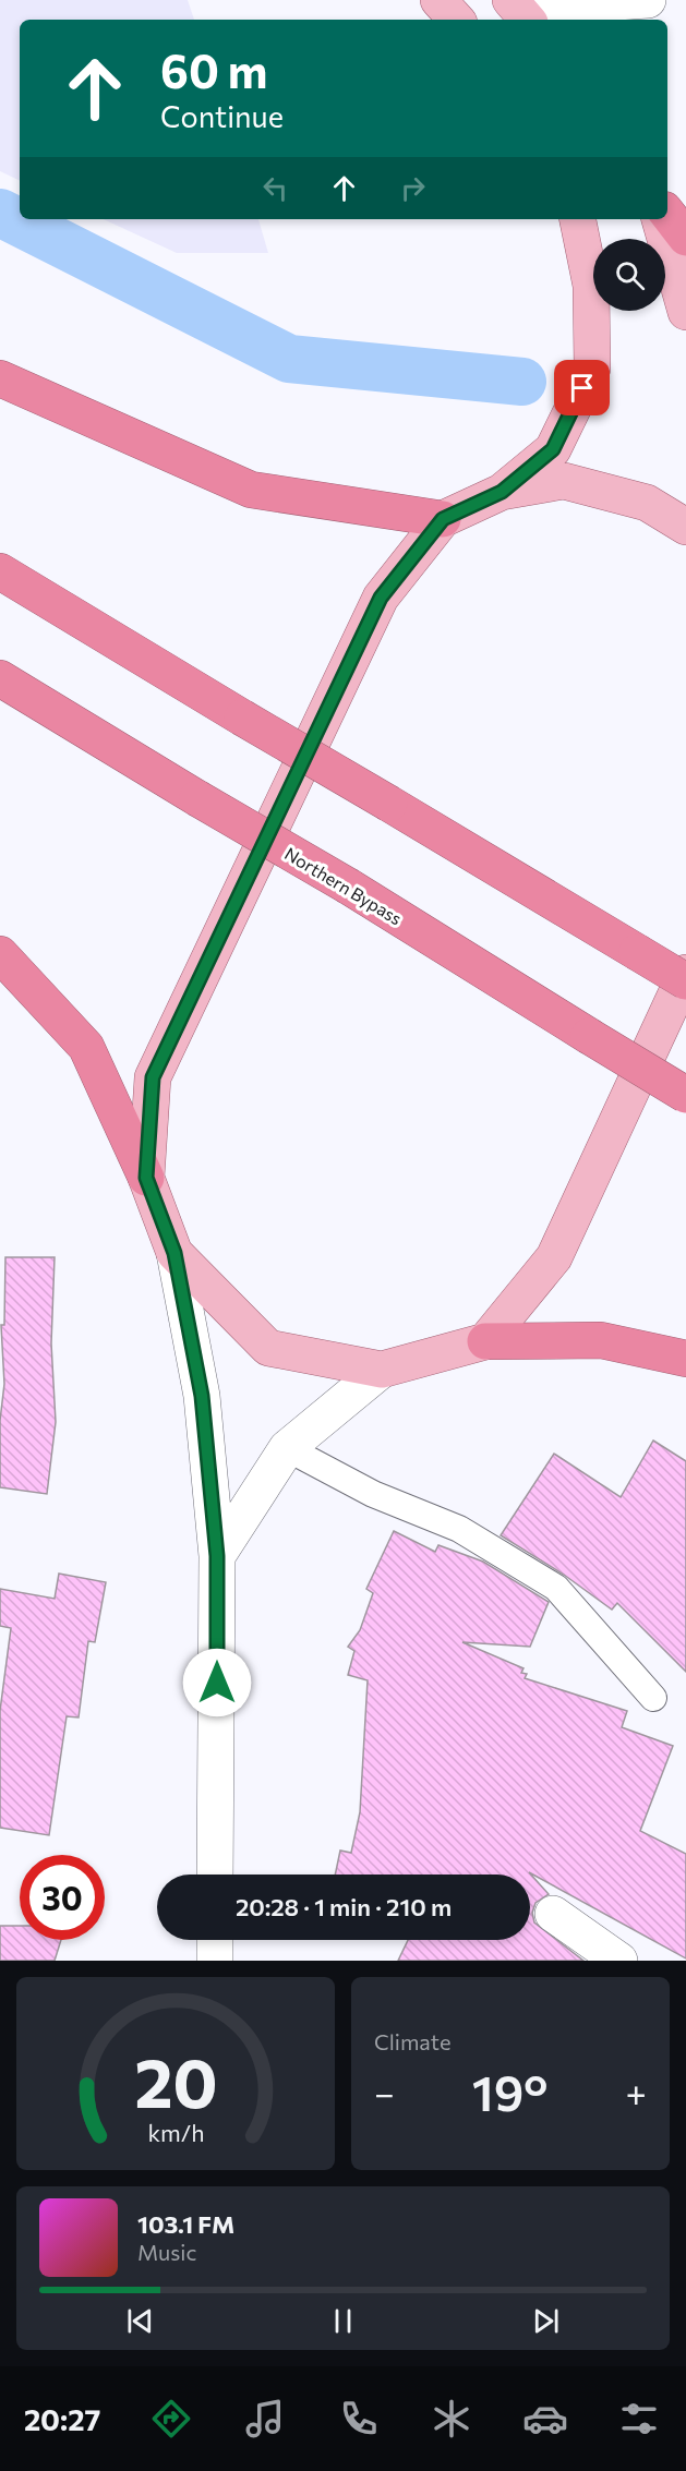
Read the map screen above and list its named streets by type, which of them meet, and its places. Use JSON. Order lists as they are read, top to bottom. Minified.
{"streets":{"highway":["Northern Bypass"]},"page":{"turn":["60 m","Continue"],"limit":"30","trip":"20:28 · 1 min · 210 m","tile":"Climate","heat":["−","19°","+"],"song":["103.1 FM","Music"],"tabs":"20:27","gauge":["20","km/h"]}}
